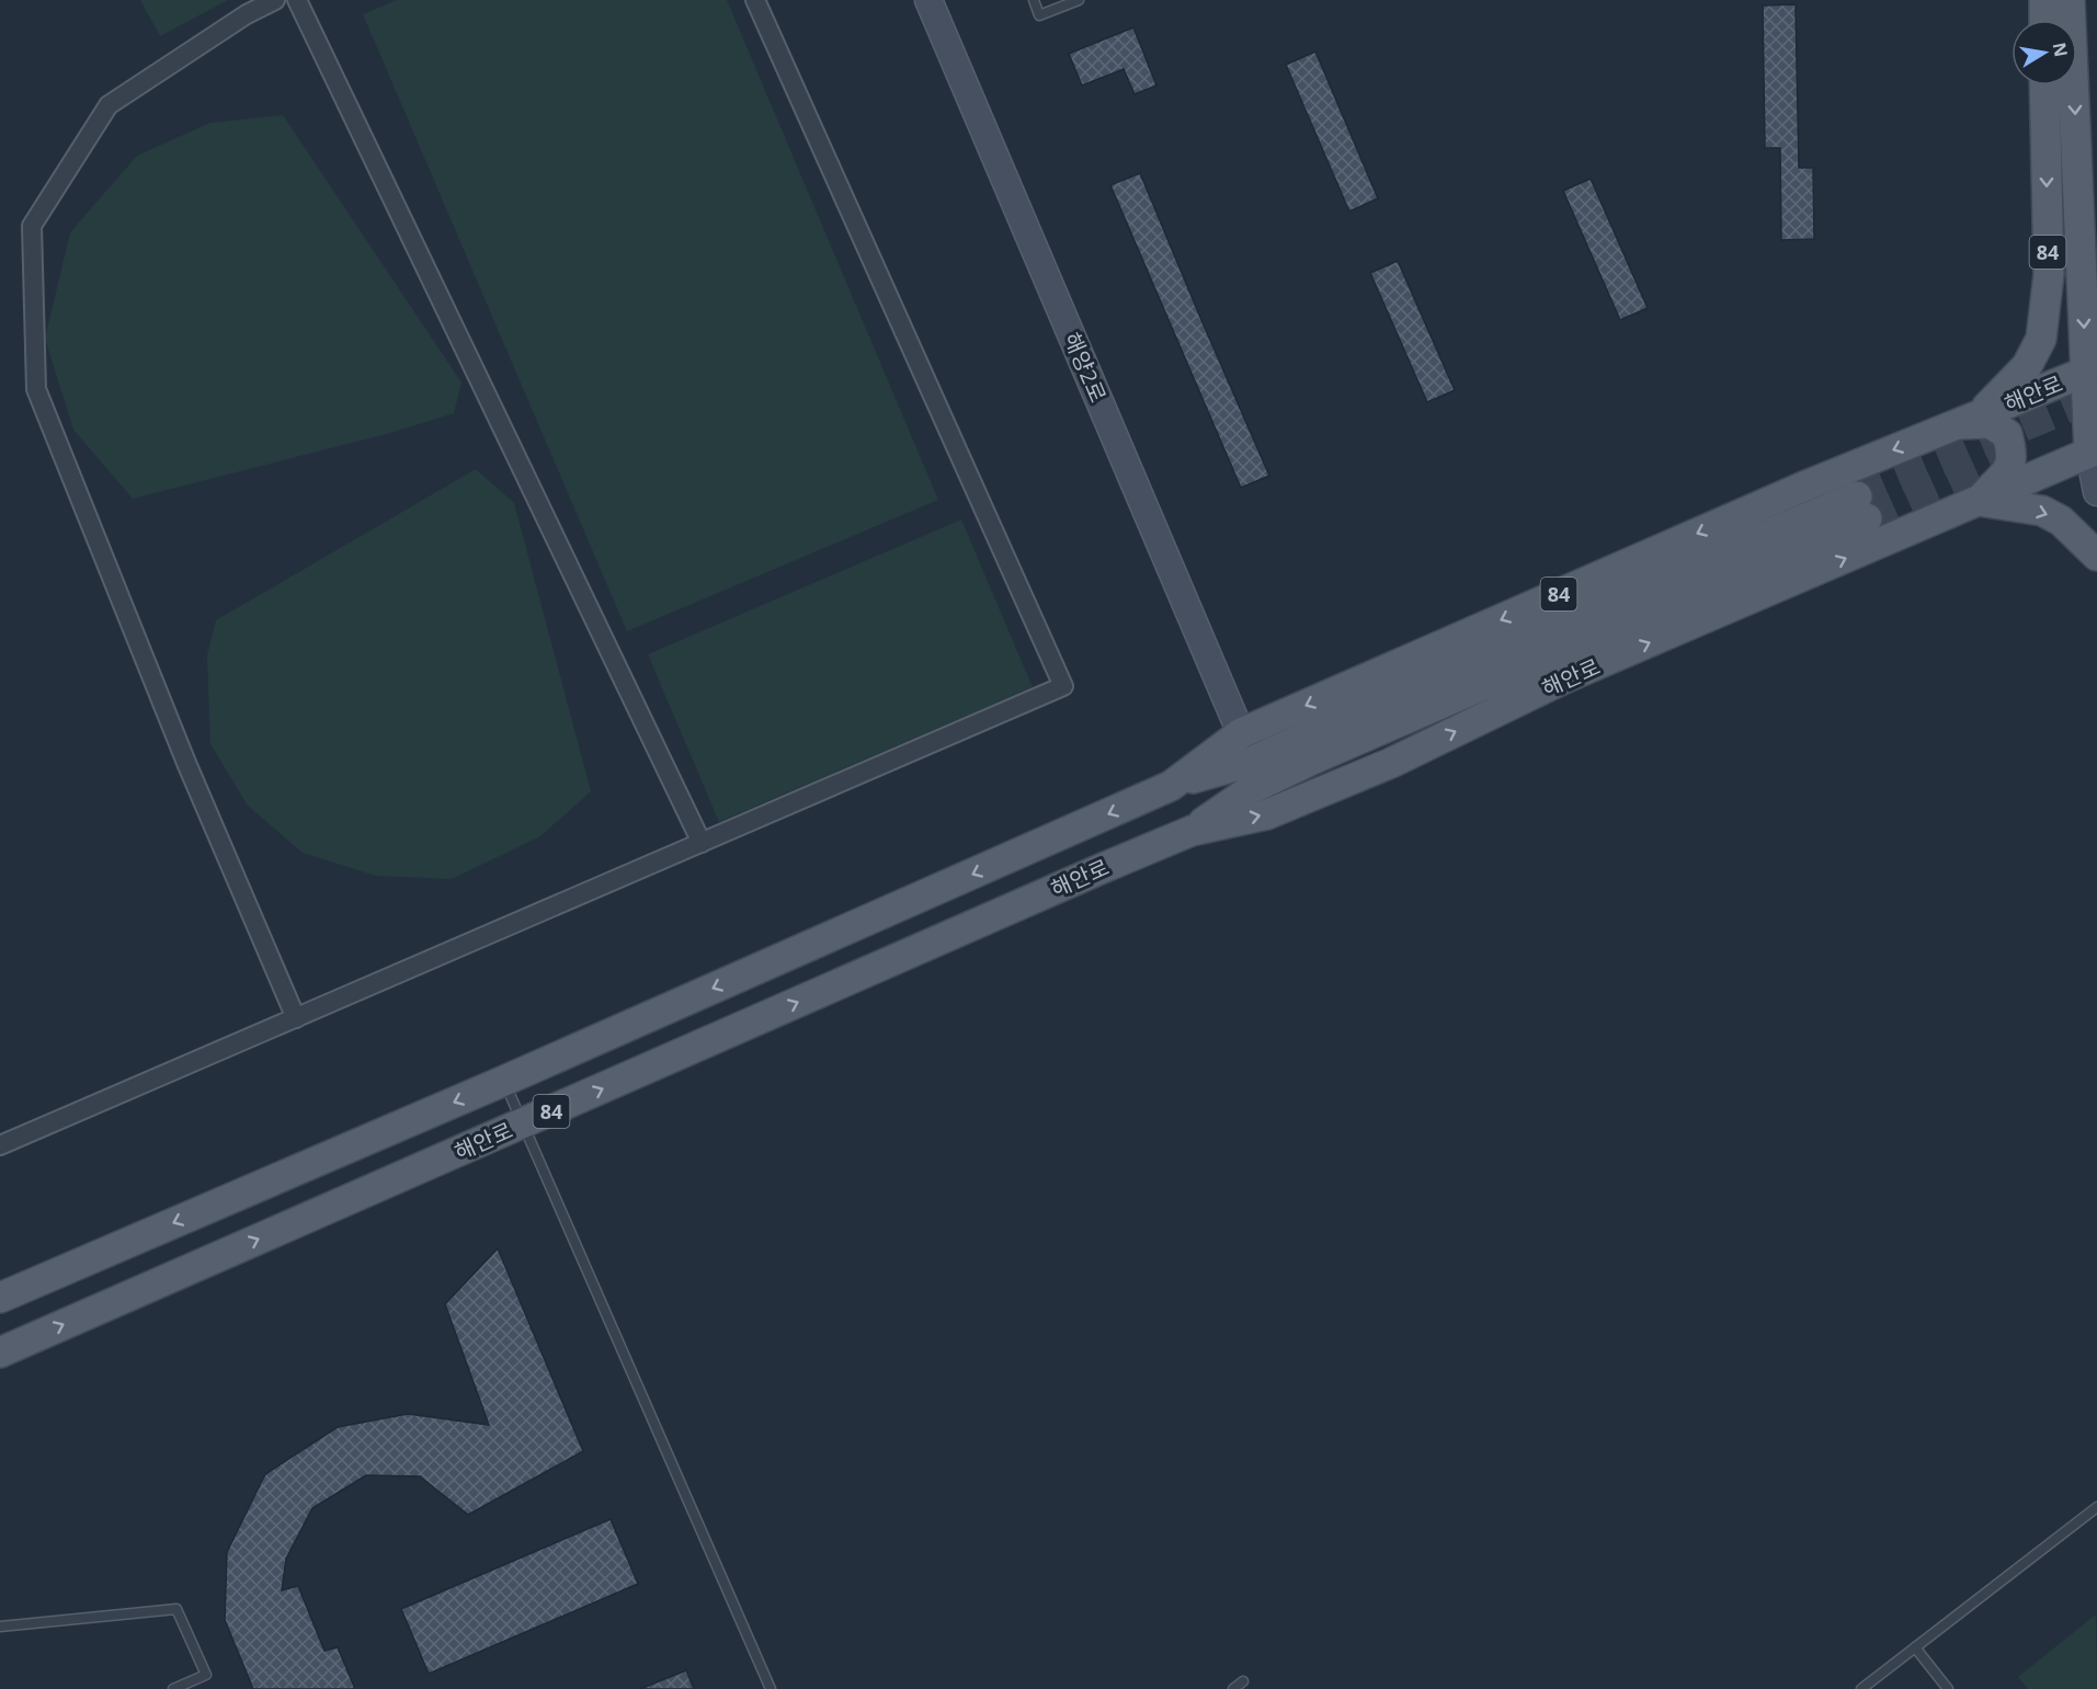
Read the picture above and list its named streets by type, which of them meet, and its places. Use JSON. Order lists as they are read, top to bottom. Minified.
{"streets":{"main road":["84","해안로"],"street":["해양2로"]},"crossings":[["84","해안로"],["해양2로","해안로"]],"north":"right"}
